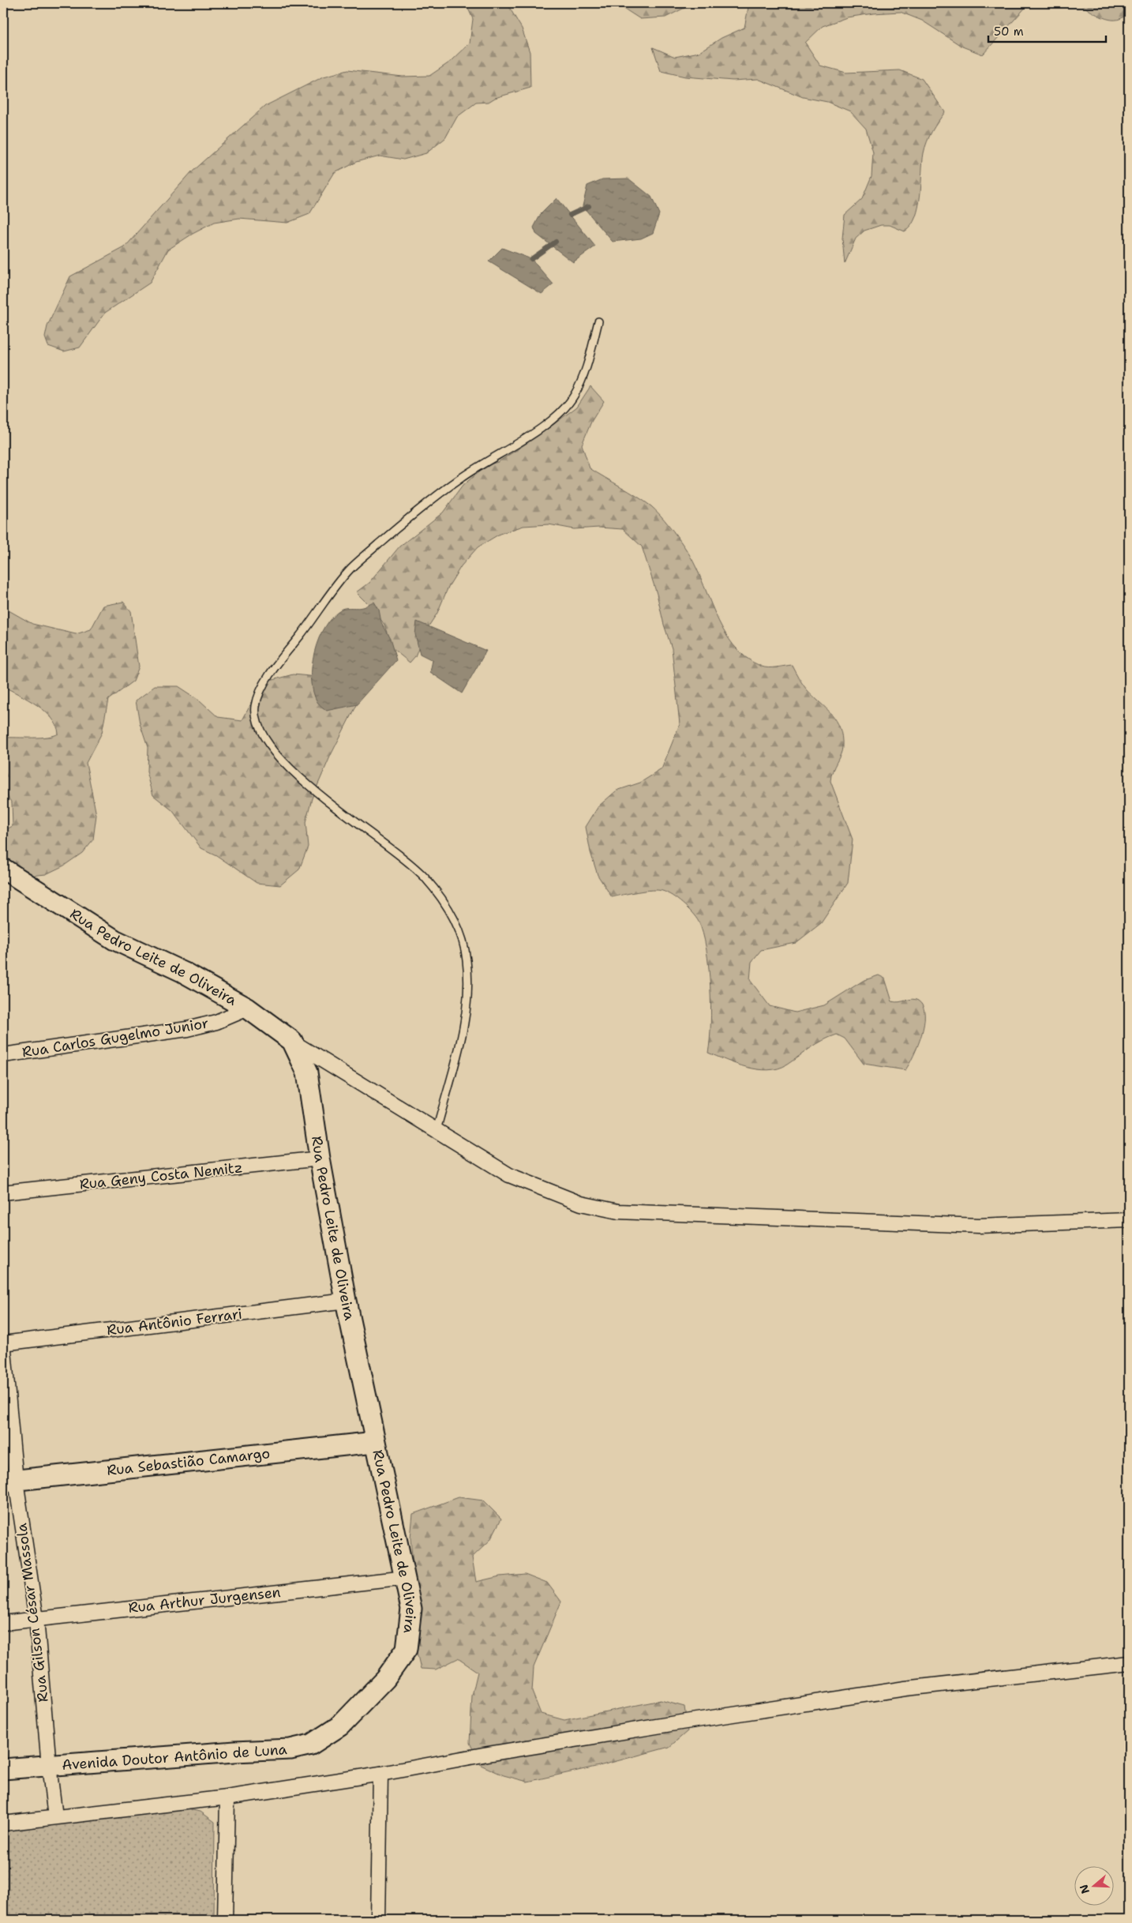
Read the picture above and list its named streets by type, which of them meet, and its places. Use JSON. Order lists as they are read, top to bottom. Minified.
{"streets":{"street":["Rua Pedro Leite de Oliveira","Rua Carlos Gugelmo Junior","Rua Geny Costa Nemitz","Rua Antônio Ferrari","Rua Sebastião Camargo","Rua Arthur Jurgensen","Rua Gilson César Massola","Avenida Doutor Antônio de Luna"]},"crossings":[["Rua Pedro Leite de Oliveira","Rua Carlos Gugelmo Junior"],["Rua Pedro Leite de Oliveira","Rua Geny Costa Nemitz"],["Rua Pedro Leite de Oliveira","Rua Antônio Ferrari"],["Rua Pedro Leite de Oliveira","Rua Sebastião Camargo"],["Rua Pedro Leite de Oliveira","Rua Arthur Jurgensen"],["Rua Pedro Leite de Oliveira","Avenida Doutor Antônio de Luna"],["Rua Antônio Ferrari","Rua Gilson César Massola"],["Rua Sebastião Camargo","Rua Gilson César Massola"],["Rua Arthur Jurgensen","Rua Gilson César Massola"],["Rua Gilson César Massola","Avenida Doutor Antônio de Luna"]],"scale_bar":"50 m","north":"left"}
